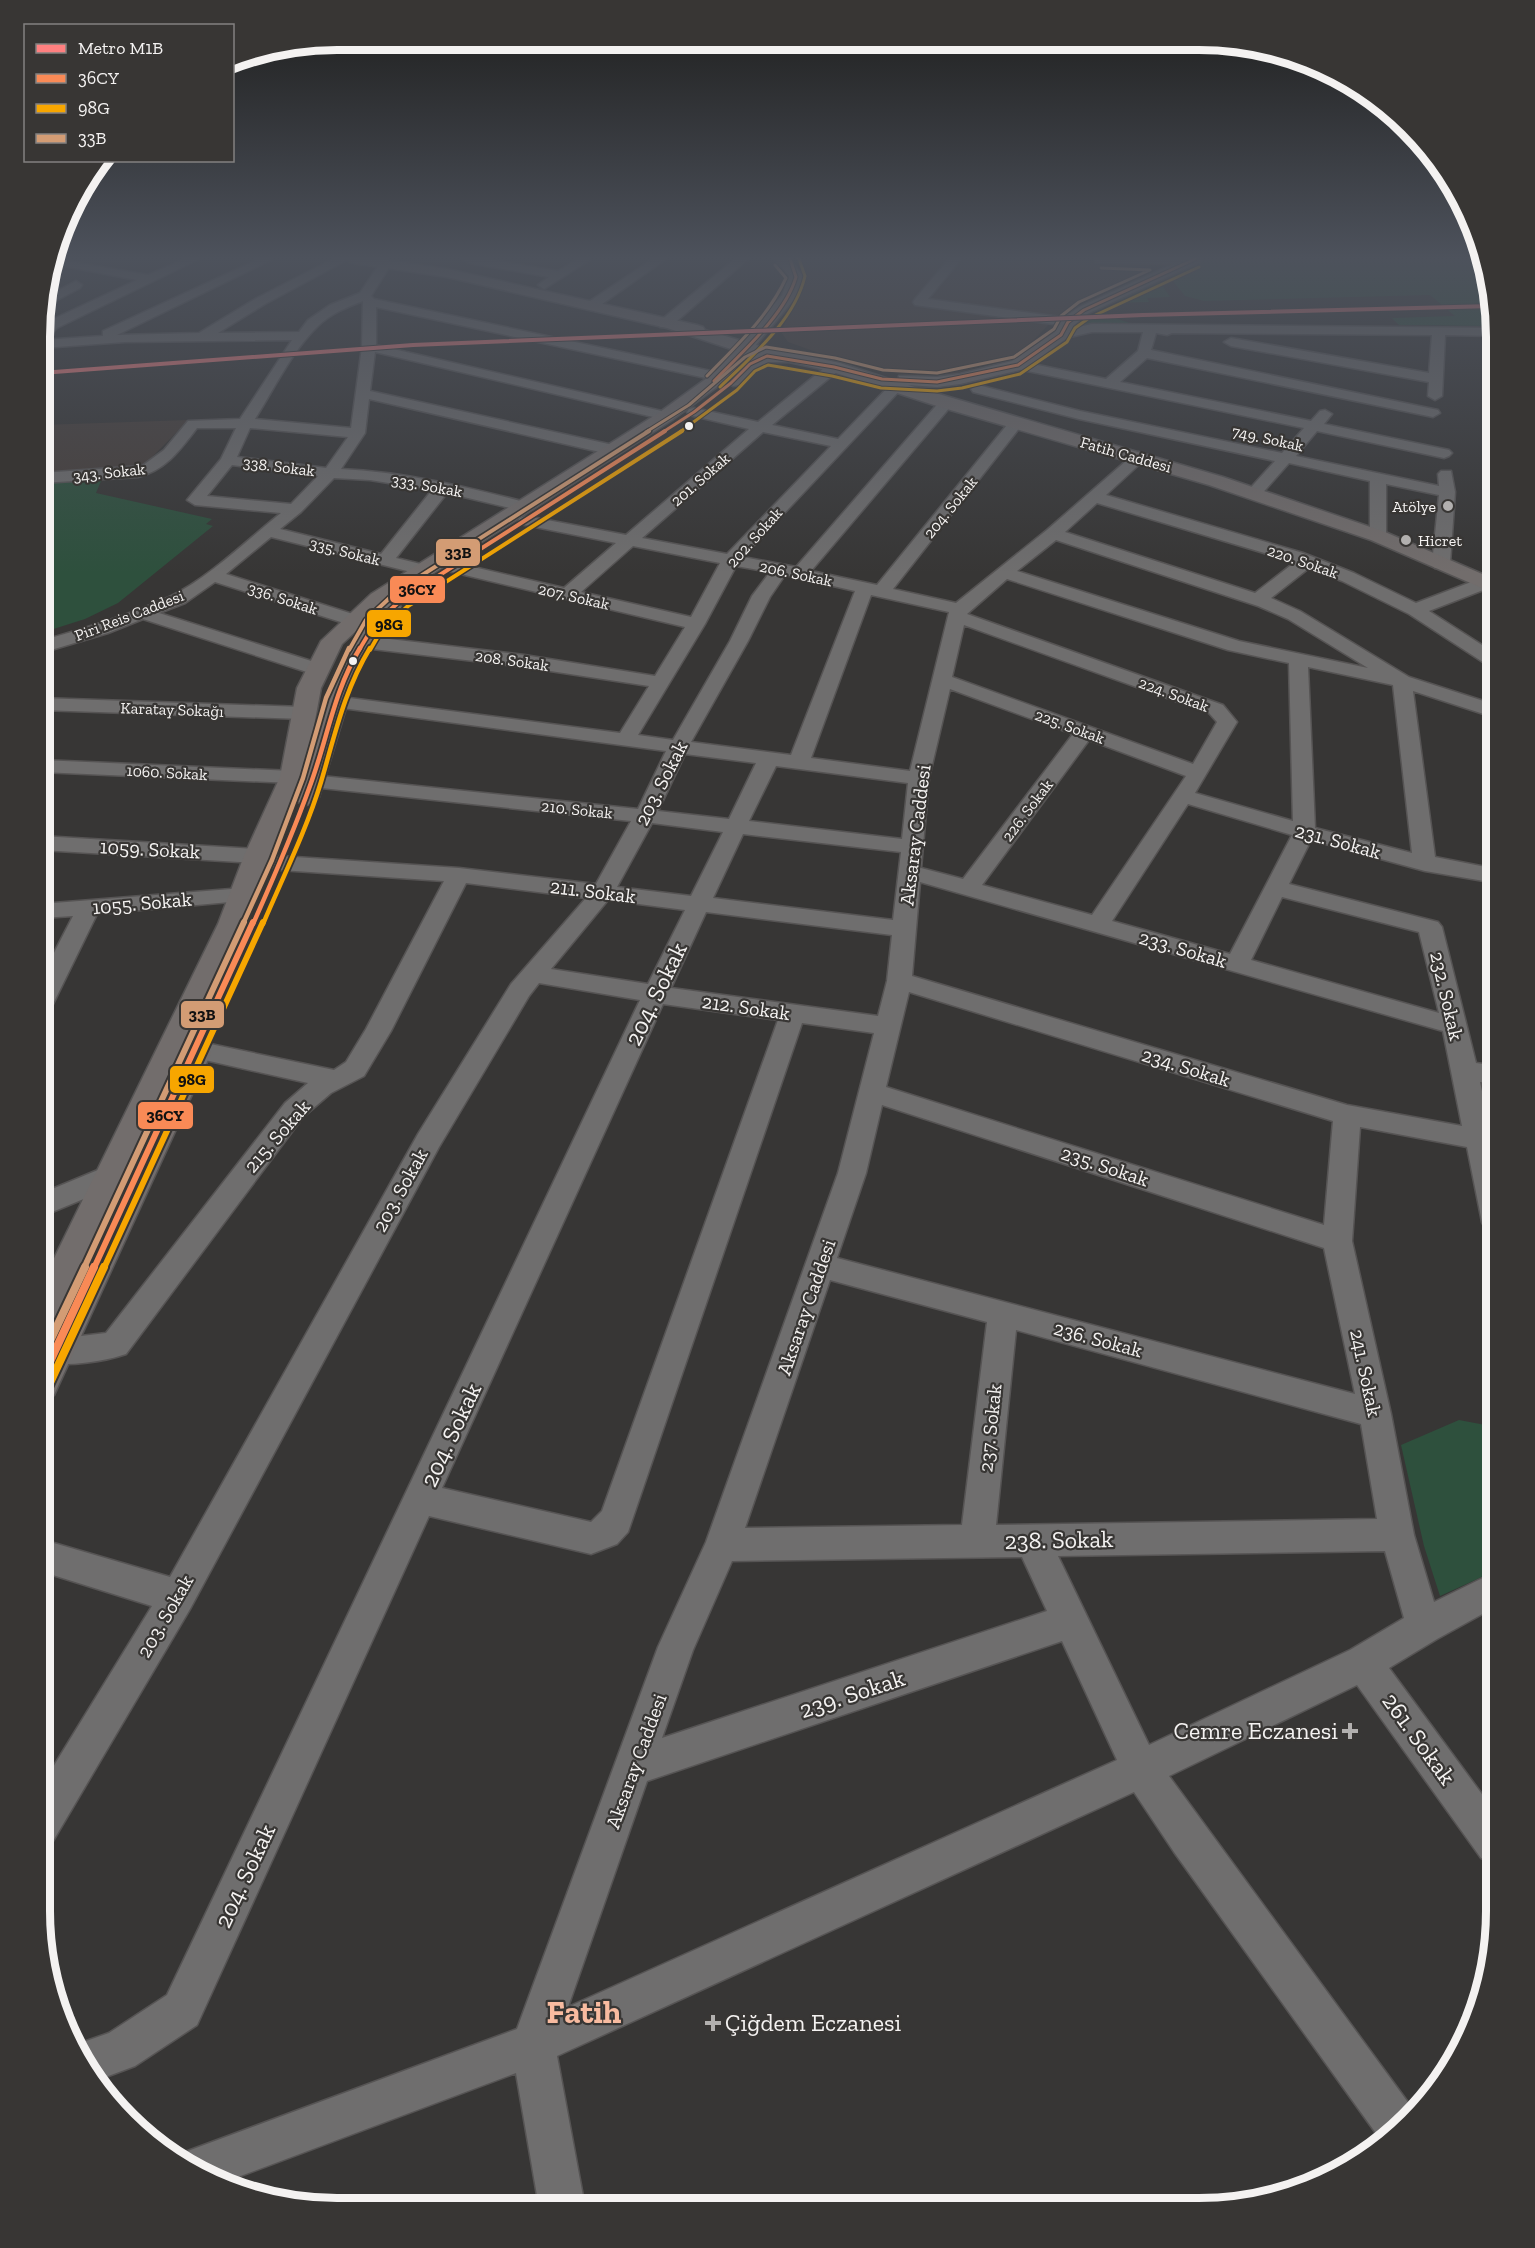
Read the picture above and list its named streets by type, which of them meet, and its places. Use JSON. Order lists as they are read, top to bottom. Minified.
{"streets":{"main road":["Fatih Caddesi"],"street":["749. Sokak","338. Sokak","343. Sokak","201. Sokak","333. Sokak","204. Sokak","202. Sokak","335. Sokak","220. Sokak","206. Sokak","207. Sokak","336. Sokak","Piri Reis Caddesi","208. Sokak","224. Sokak","Karatay Sokağı","225. Sokak","1060. Sokak","203. Sokak","210. Sokak","226. Sokak","Aksaray Caddesi","231. Sokak","1059. Sokak","211. Sokak","1055. Sokak","233. Sokak","232. Sokak","212. Sokak","234. Sokak","215. Sokak","235. Sokak","236. Sokak","241. Sokak","237. Sokak","238. Sokak","239. Sokak","261. Sokak"]},"crossings":[["Fatih Caddesi","201. Sokak"],["Fatih Caddesi","204. Sokak"],["Fatih Caddesi","202. Sokak"],["Fatih Caddesi","203. Sokak"],["338. Sokak","333. Sokak"],["338. Sokak","Piri Reis Caddesi"],["201. Sokak","206. Sokak"],["201. Sokak","207. Sokak"],["333. Sokak","206. Sokak"],["333. Sokak","Piri Reis Caddesi"],["204. Sokak","206. Sokak"],["204. Sokak","210. Sokak"],["204. Sokak","211. Sokak"],["204. Sokak","212. Sokak"],["202. Sokak","206. Sokak"],["202. Sokak","207. Sokak"],["202. Sokak","208. Sokak"],["335. Sokak","Piri Reis Caddesi"],["206. Sokak","224. Sokak"],["206. Sokak","203. Sokak"],["206. Sokak","Aksaray Caddesi"],["336. Sokak","Piri Reis Caddesi"],["336. Sokak","208. Sokak"],["224. Sokak","225. Sokak"],["224. Sokak","Aksaray Caddesi"],["224. Sokak","231. Sokak"],["224. Sokak","233. Sokak"],["225. Sokak","226. Sokak"],["225. Sokak","Aksaray Caddesi"],["1060. Sokak","210. Sokak"],["203. Sokak","210. Sokak"],["203. Sokak","211. Sokak"],["203. Sokak","212. Sokak"],["210. Sokak","Aksaray Caddesi"],["210. Sokak","233. Sokak"],["226. Sokak","233. Sokak"],["Aksaray Caddesi","211. Sokak"],["Aksaray Caddesi","233. Sokak"],["Aksaray Caddesi","212. Sokak"],["Aksaray Caddesi","234. Sokak"],["Aksaray Caddesi","235. Sokak"],["Aksaray Caddesi","236. Sokak"],["Aksaray Caddesi","238. Sokak"],["Aksaray Caddesi","239. Sokak"],["1059. Sokak","211. Sokak"],["211. Sokak","215. Sokak"],["233. Sokak","232. Sokak"],["232. Sokak","234. Sokak"],["234. Sokak","241. Sokak"],["235. Sokak","241. Sokak"],["236. Sokak","241. Sokak"],["236. Sokak","237. Sokak"],["241. Sokak","238. Sokak"],["237. Sokak","238. Sokak"]],"districts":["Fatih"],"places":{"other":["Atölye","Hicret"],"health":["Cemre Eczanesi","Çiğdem Eczanesi"]},"lines":["metro line M1B","transit line 36CY","transit line 98G","transit line 33B"],"legend":["Metro M1B","36CY","98G","33B"]}
